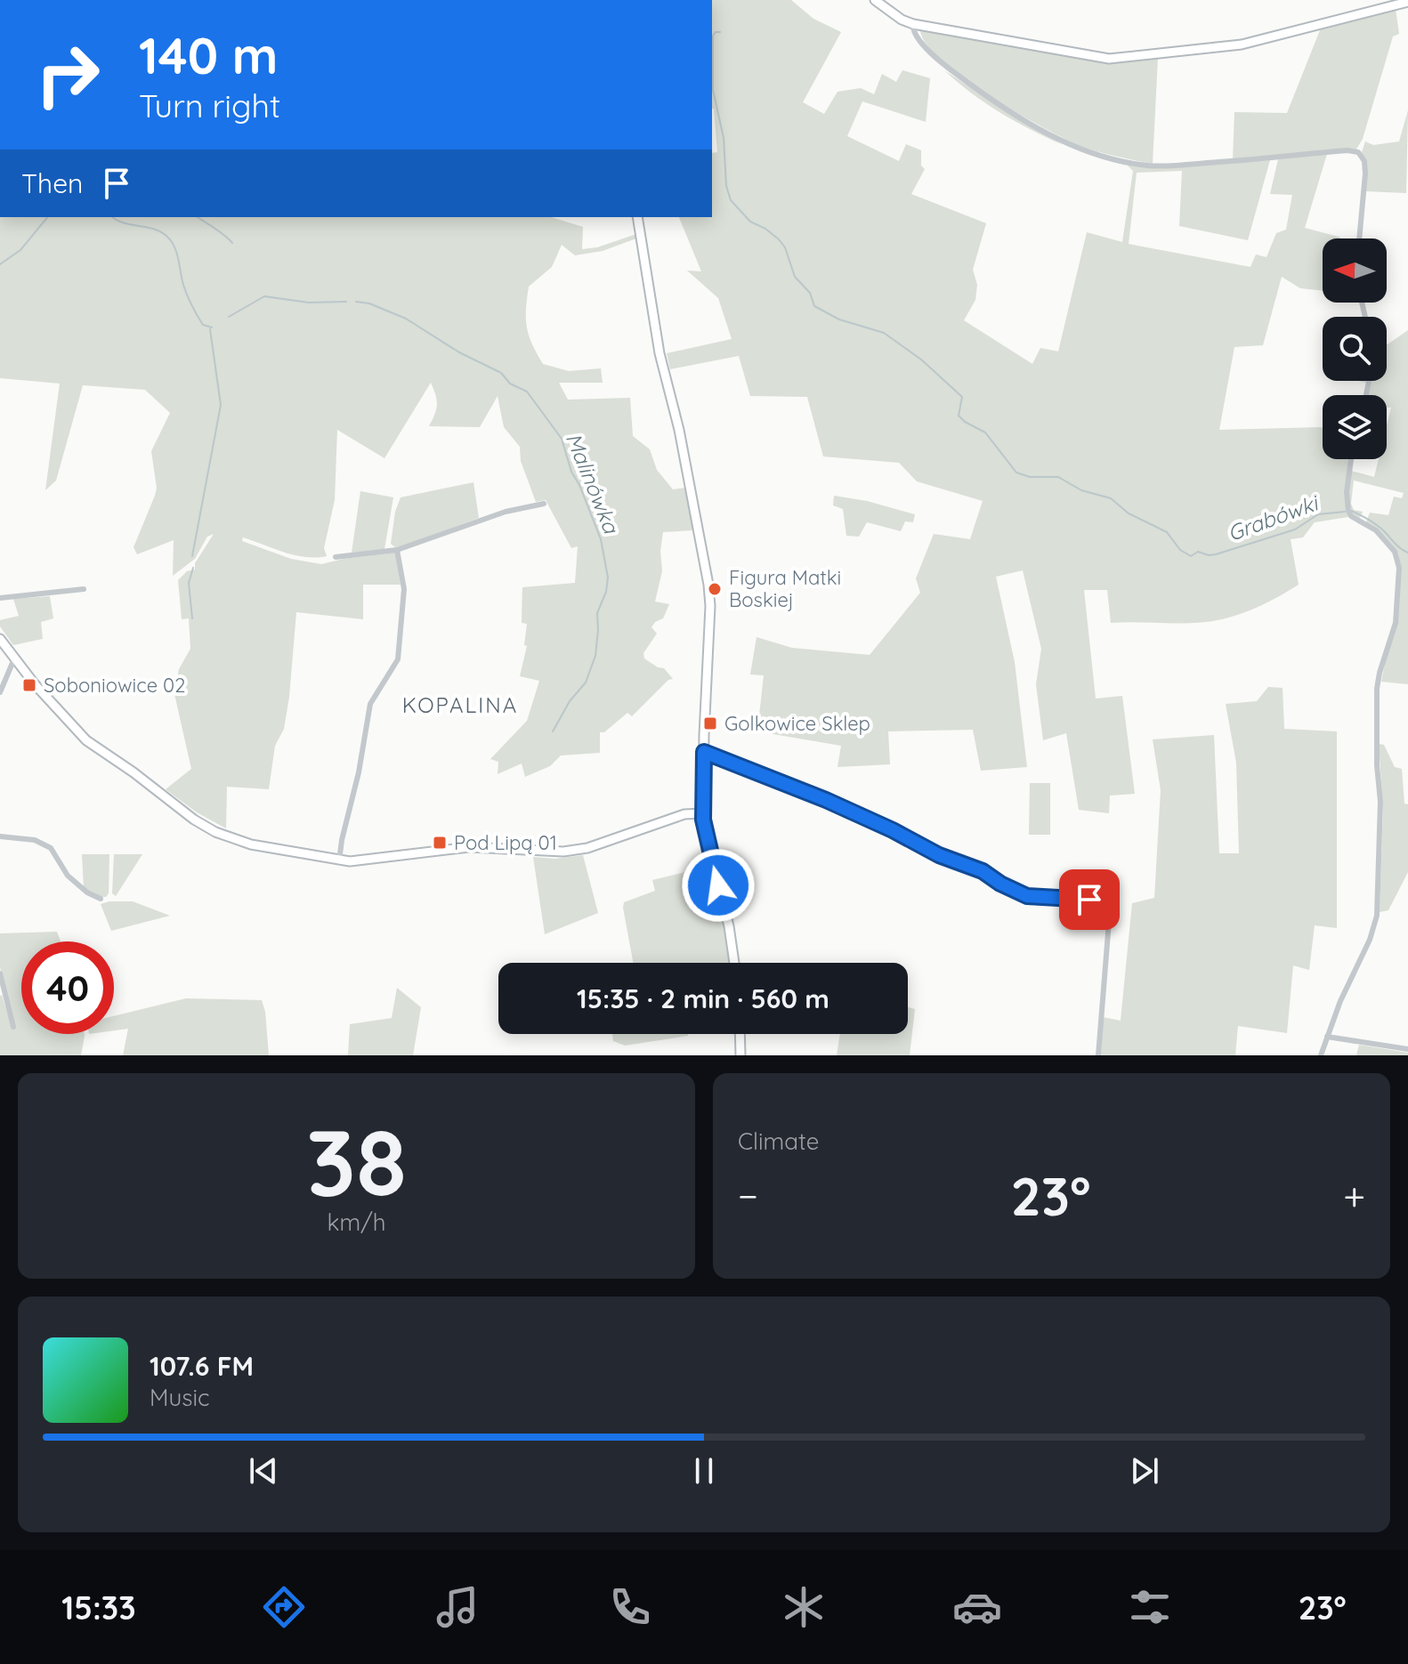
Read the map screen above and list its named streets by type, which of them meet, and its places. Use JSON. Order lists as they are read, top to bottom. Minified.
{"districts":["KOPALINA"],"water":["Malinówka","Grabówki"],"places":{"other":["Figura Matki Boskiej"],"transit":["Soboniowice 02","Golkowice Sklep","Pod Lipą 01"]},"north":"left","page":{"turn":["140 m","Turn right"],"then":"Then","limit":"40","trip":"15:35 · 2 min · 560 m","tile":[["38","km/h"],"Climate"],"heat":["−","23°","+"],"song":["107.6 FM","Music"],"tabs":["15:33","23°"]}}
